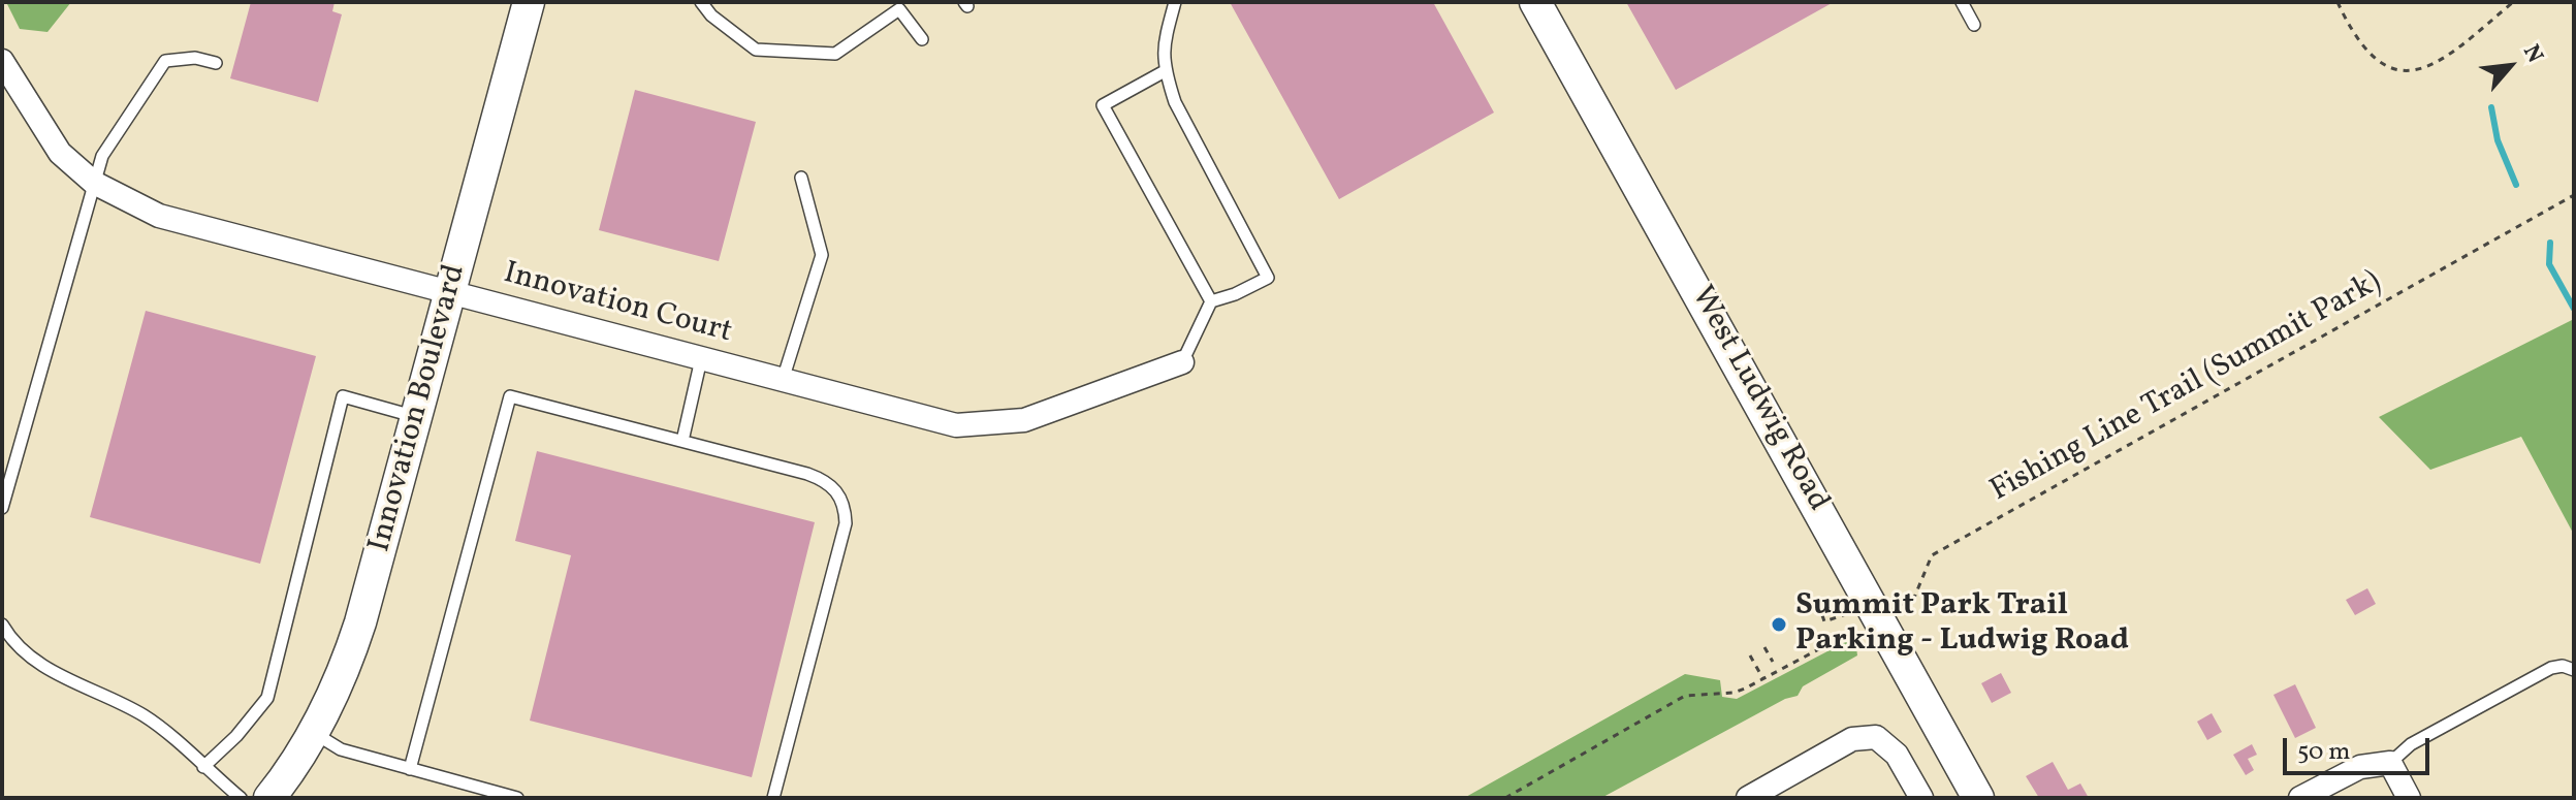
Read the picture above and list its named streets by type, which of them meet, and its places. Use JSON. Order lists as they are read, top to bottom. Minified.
{"streets":{"main road":["West Ludwig Road","Innovation Boulevard"],"street":["Innovation Court"],"path":["Fishing Line Trail (Summit Park)"]},"crossings":[["Innovation Court","Innovation Boulevard"]],"places":["Summit Park Trail Parking - Ludwig Road"],"scale_bar":"50 m","north":"top right"}
